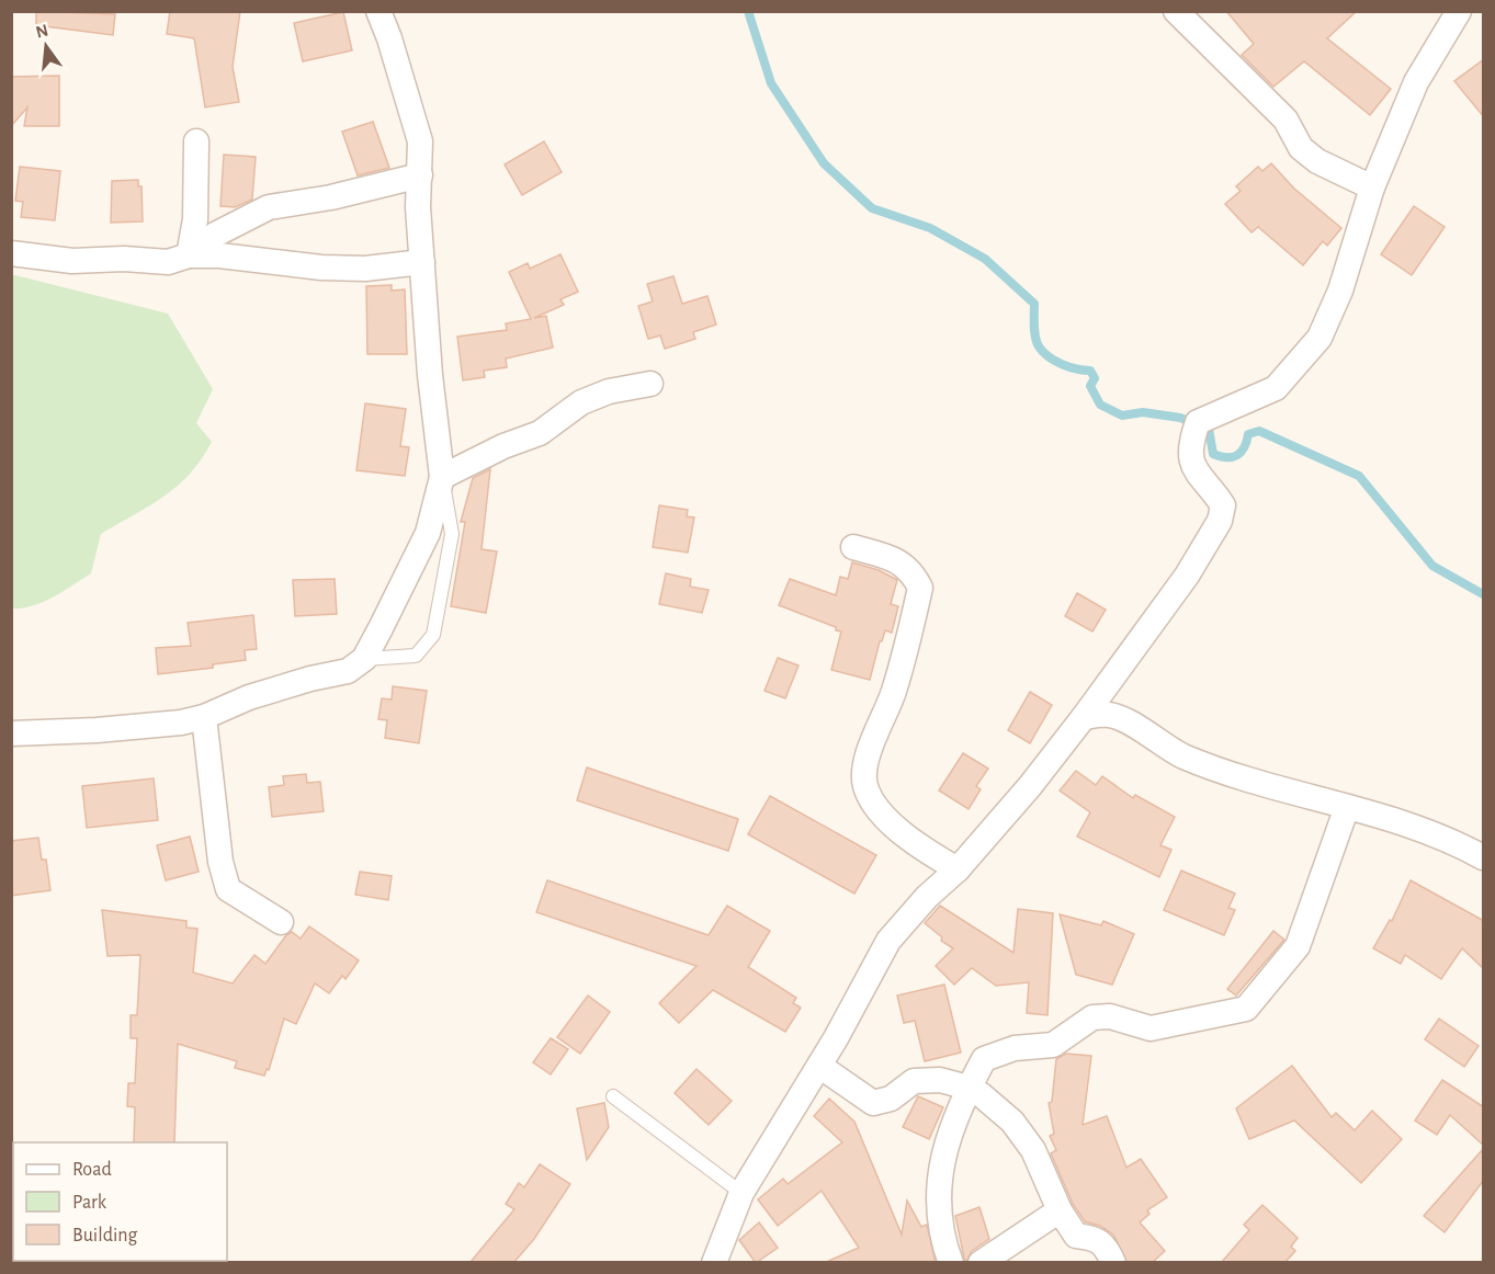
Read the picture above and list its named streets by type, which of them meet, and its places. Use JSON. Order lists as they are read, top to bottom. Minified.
{"legend":["Road","Park","Building"],"north":"top"}
